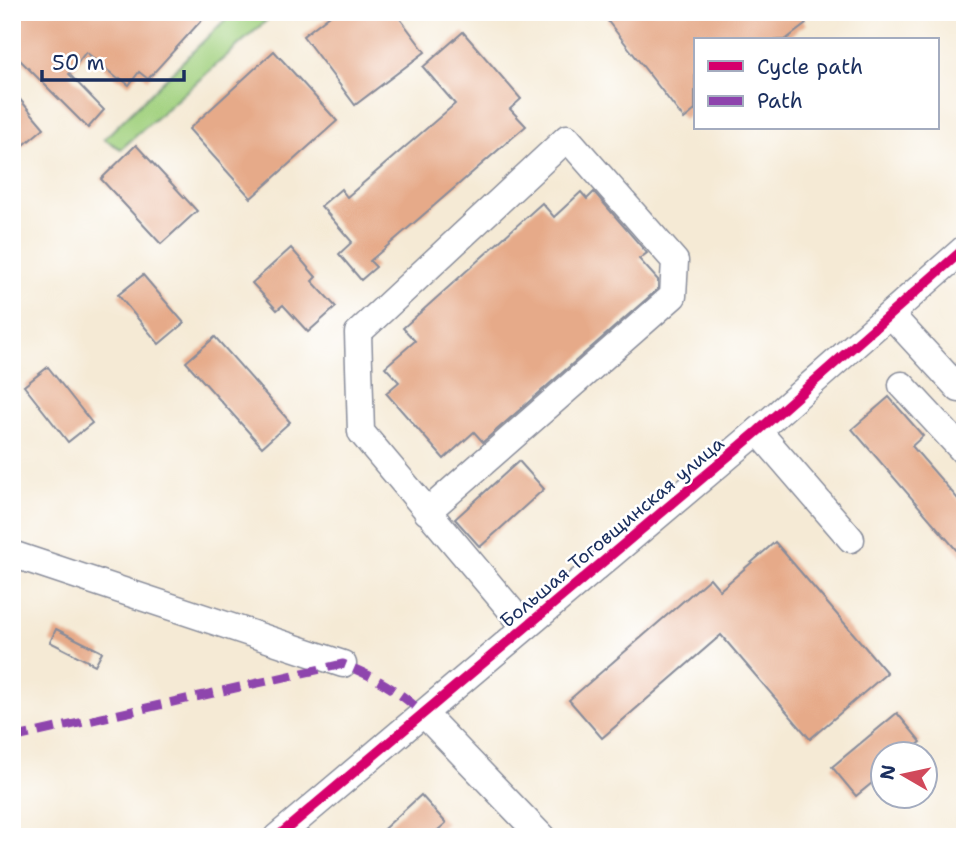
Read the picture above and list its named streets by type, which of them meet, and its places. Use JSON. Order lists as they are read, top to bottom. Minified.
{"streets":{"street":["Большая Тоговщинская улица"]},"legend":["Cycle path","Path"],"scale_bar":"50 m","north":"left"}
